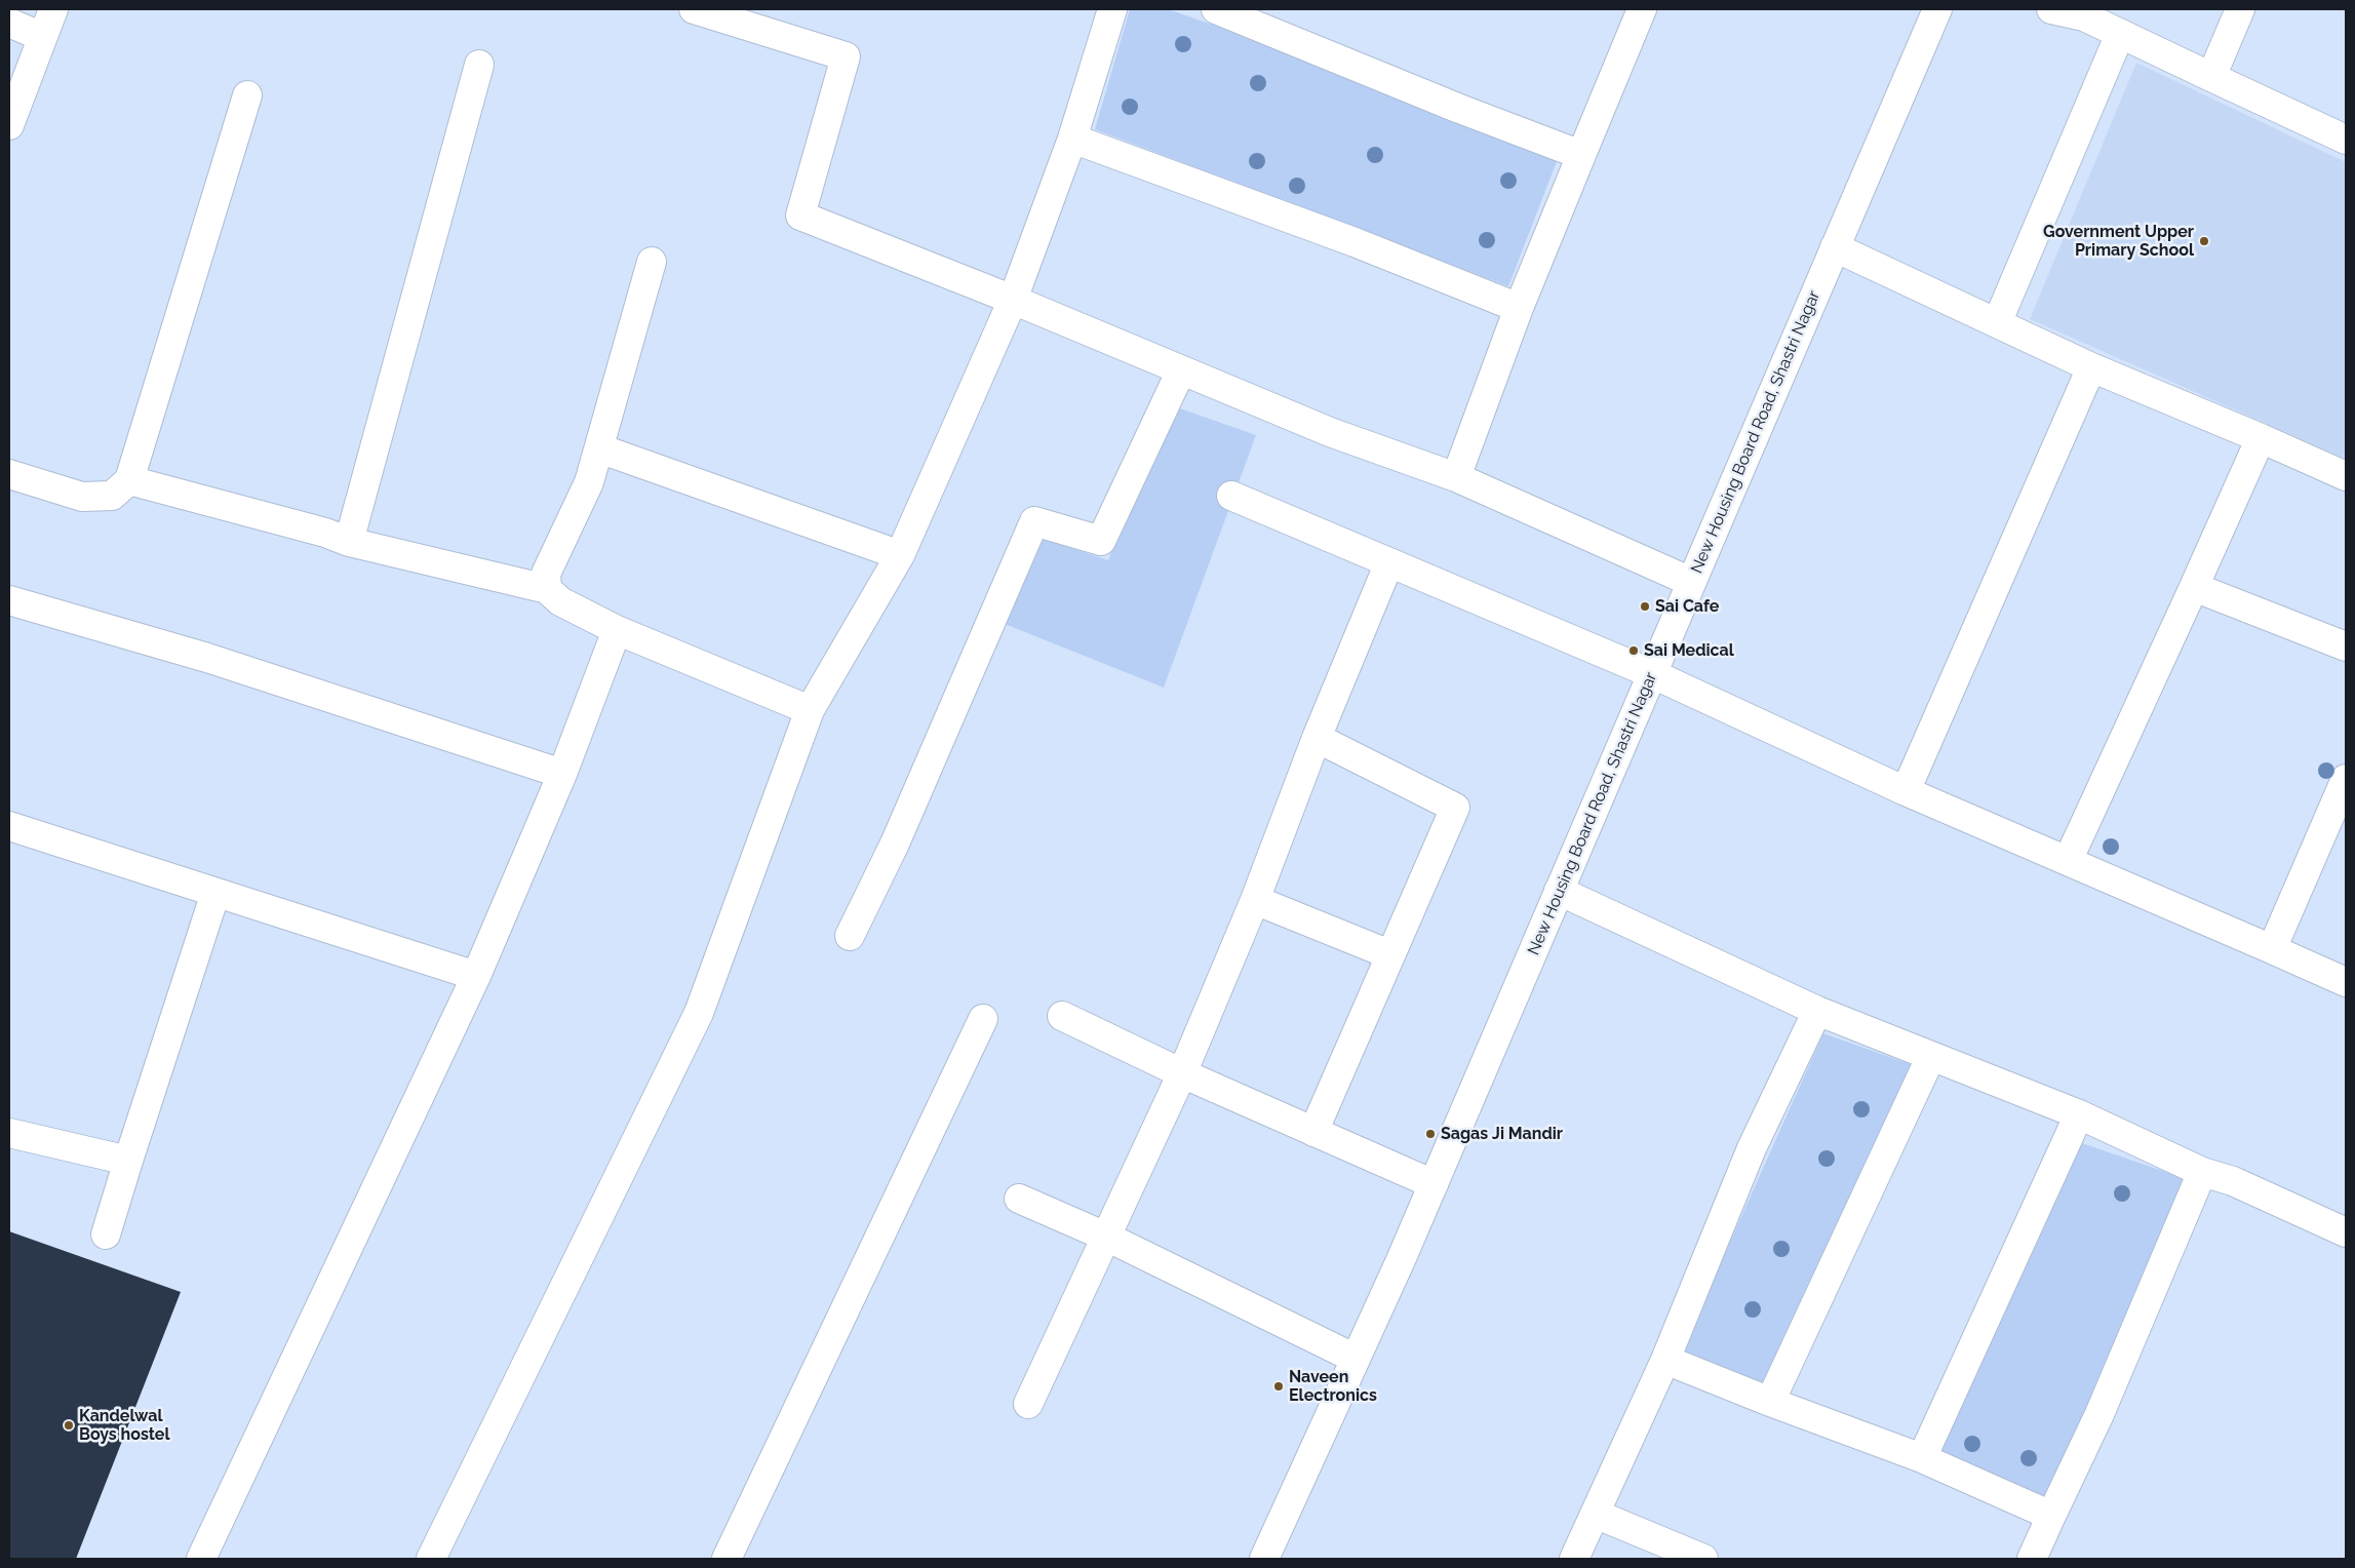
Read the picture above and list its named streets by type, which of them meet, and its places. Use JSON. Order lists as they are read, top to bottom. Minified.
{"streets":{"street":["New Housing Board Road, Shastri Nagar"]},"places":["Government Upper Primary School","Sai Cafe","Sai Medical","Sagas Ji Mandir","Naveen Electronics","Kandelwal Boys hostel"]}
